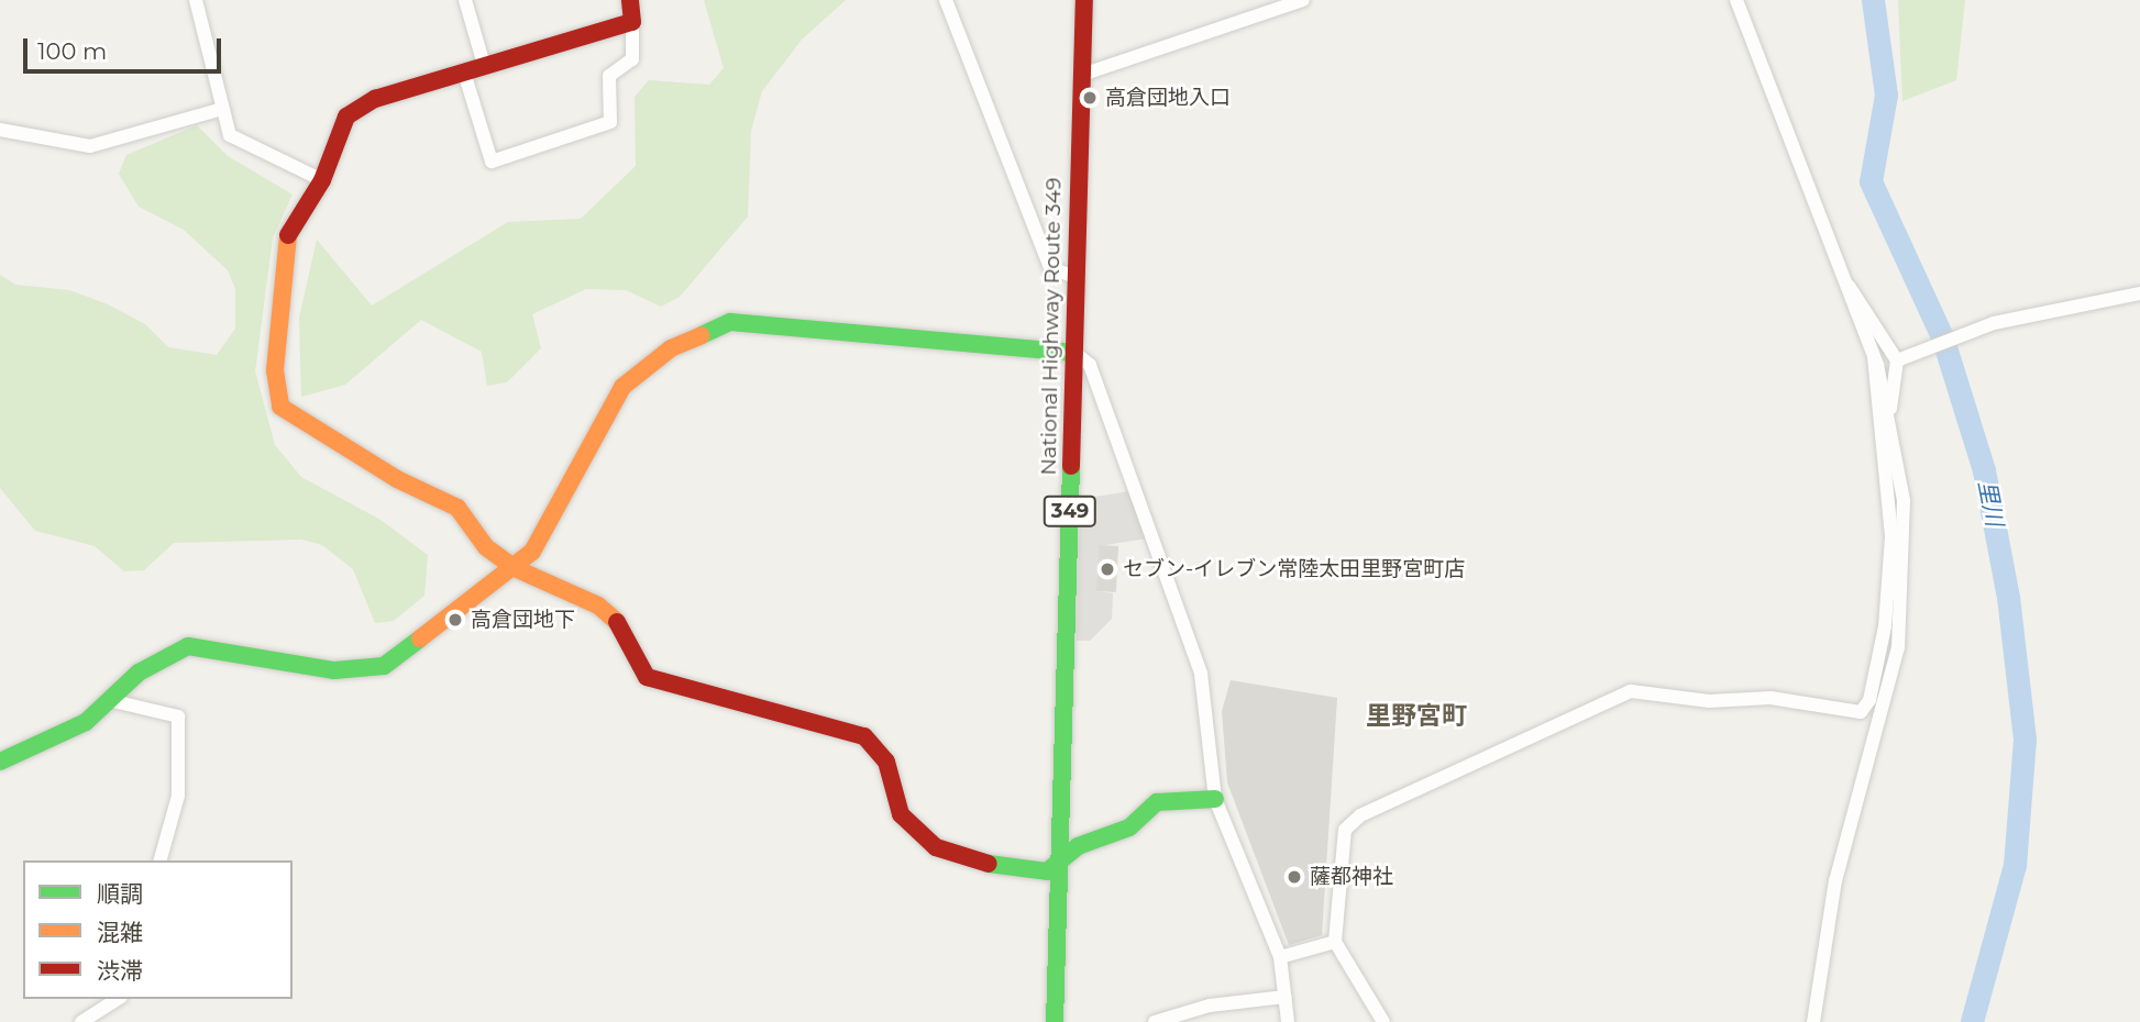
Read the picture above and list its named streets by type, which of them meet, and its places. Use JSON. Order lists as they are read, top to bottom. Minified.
{"streets":{"main road":["National Highway Route 349","349"]},"districts":["里野宮町"],"water":["里川"],"places":["高倉団地入口","セブン-イレブン常陸太田里野宮町店","高倉団地下","薩都神社"],"legend":["順調","混雑","渋滞"],"scale_bar":"100 m"}
